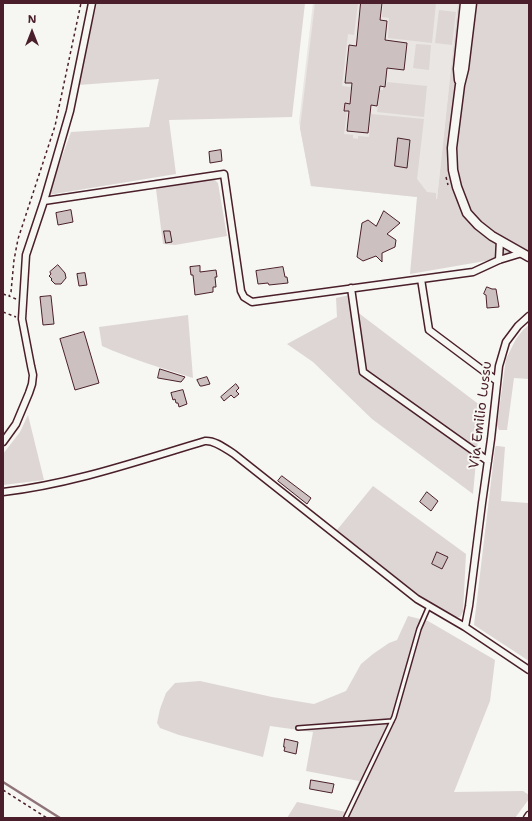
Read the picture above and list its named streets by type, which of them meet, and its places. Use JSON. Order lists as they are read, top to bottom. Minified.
{"streets":{"street":["Via Emilio Lussu"]},"north":"top"}
